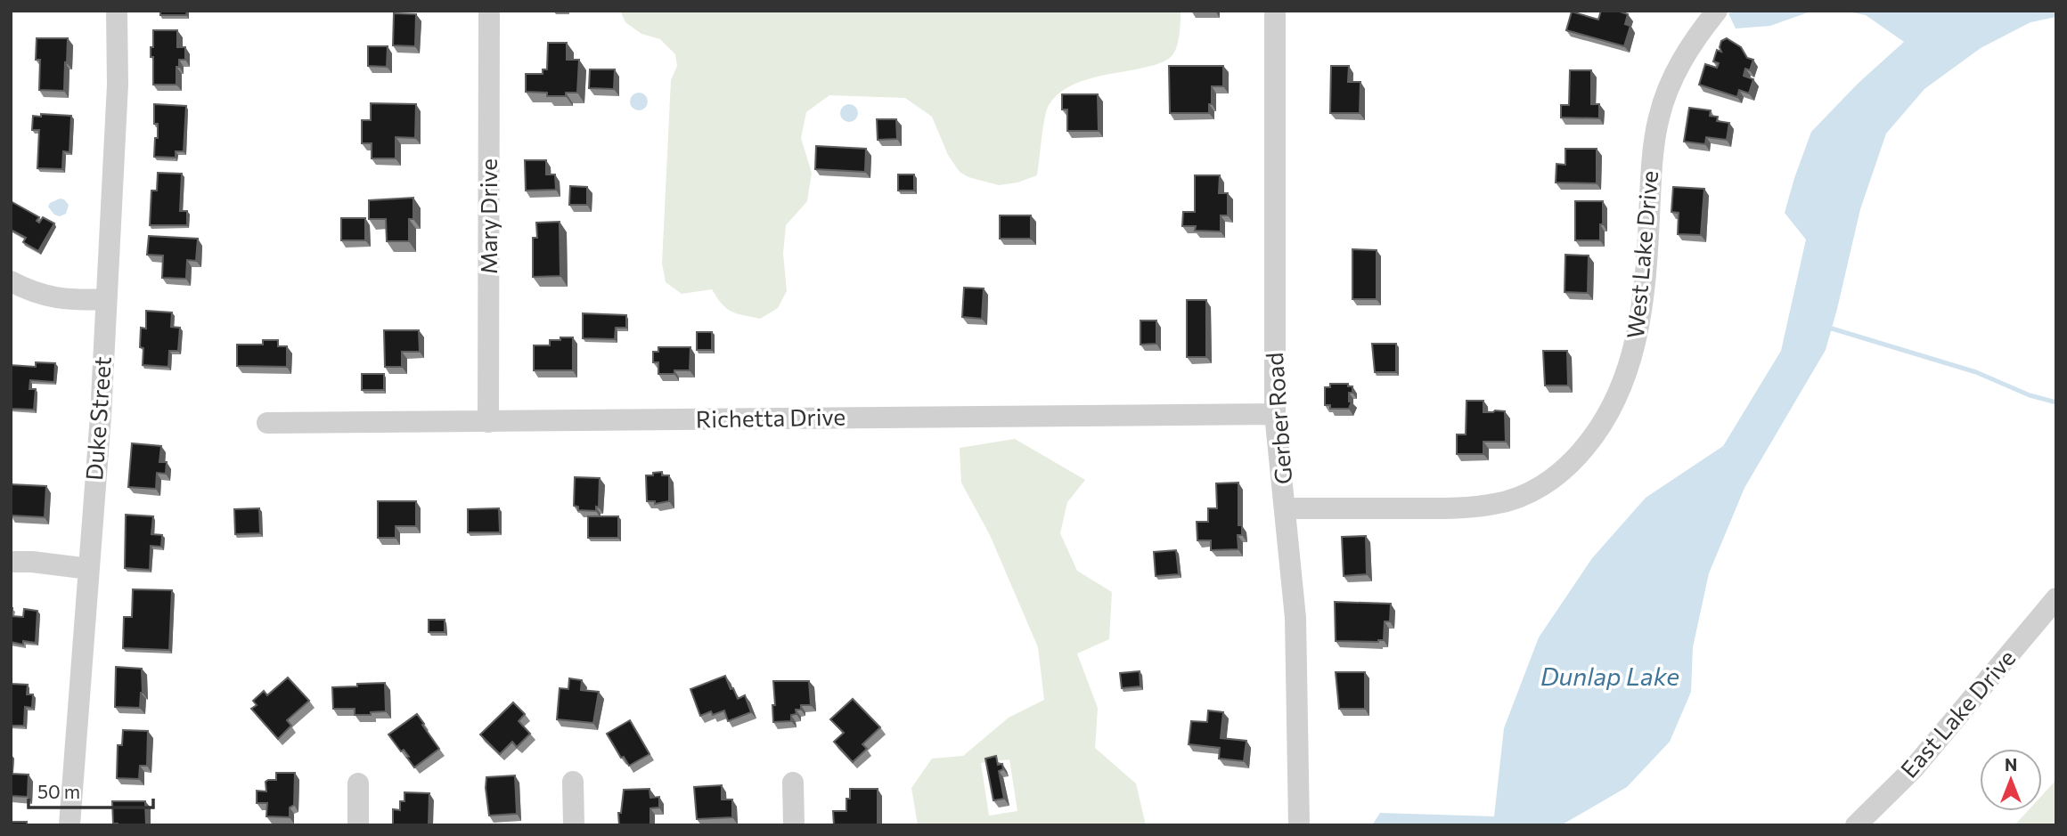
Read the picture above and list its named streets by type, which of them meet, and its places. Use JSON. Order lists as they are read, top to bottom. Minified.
{"streets":{"street":["Mary Drive","West Lake Drive","Duke Street","Richetta Drive","Gerber Road","East Lake Drive"]},"crossings":[["Mary Drive","Richetta Drive"],["West Lake Drive","Gerber Road"],["Richetta Drive","Gerber Road"]],"water":["Dunlap Lake"],"scale_bar":"50 m","north":"top"}
